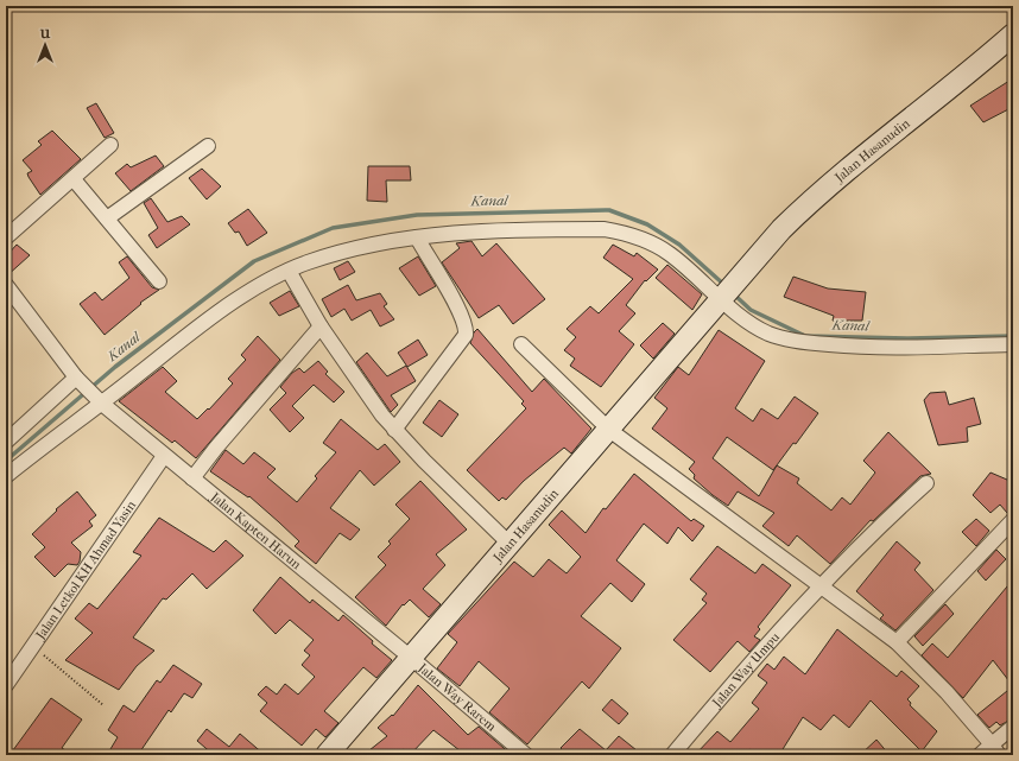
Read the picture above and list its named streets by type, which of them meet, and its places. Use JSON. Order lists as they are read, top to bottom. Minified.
{"streets":{"main road":["Jalan Hasanudin"],"street":["Jalan Kapten Harun","Jalan Letkol KH Ahmad Yasin","Jalan Way Umpu","Jalan Way Rarem"]},"crossings":[["Jalan Hasanudin","Jalan Kapten Harun"],["Jalan Hasanudin","Jalan Way Rarem"],["Jalan Kapten Harun","Jalan Letkol KH Ahmad Yasin"],["Jalan Kapten Harun","Jalan Way Rarem"]],"water":["Kanal"],"north":"top"}
